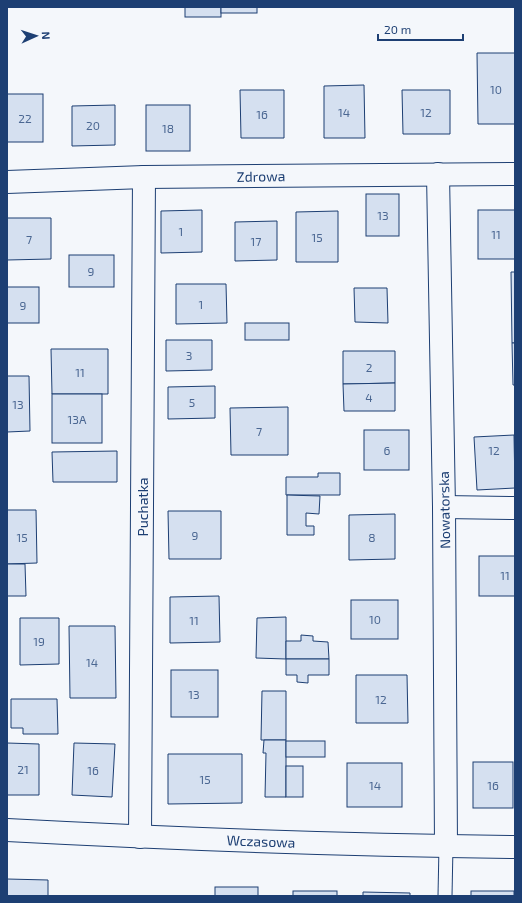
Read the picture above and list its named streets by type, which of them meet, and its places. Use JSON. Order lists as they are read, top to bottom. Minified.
{"streets":{"street":["Zdrowa","Puchatka","Nowatorska","Wczasowa"]},"crossings":[["Zdrowa","Puchatka"],["Zdrowa","Nowatorska"],["Puchatka","Wczasowa"],["Nowatorska","Wczasowa"]],"house_numbers":["10","14","12","16","22","20","18","13","1","11","15","7","17","9","1","9","3","2","11","4","5","13","13A","7","6","12","9","15","8","11","10","11","19","14","13","12","21","16","15","14","16"],"scale_bar":"20 m","north":"right"}
